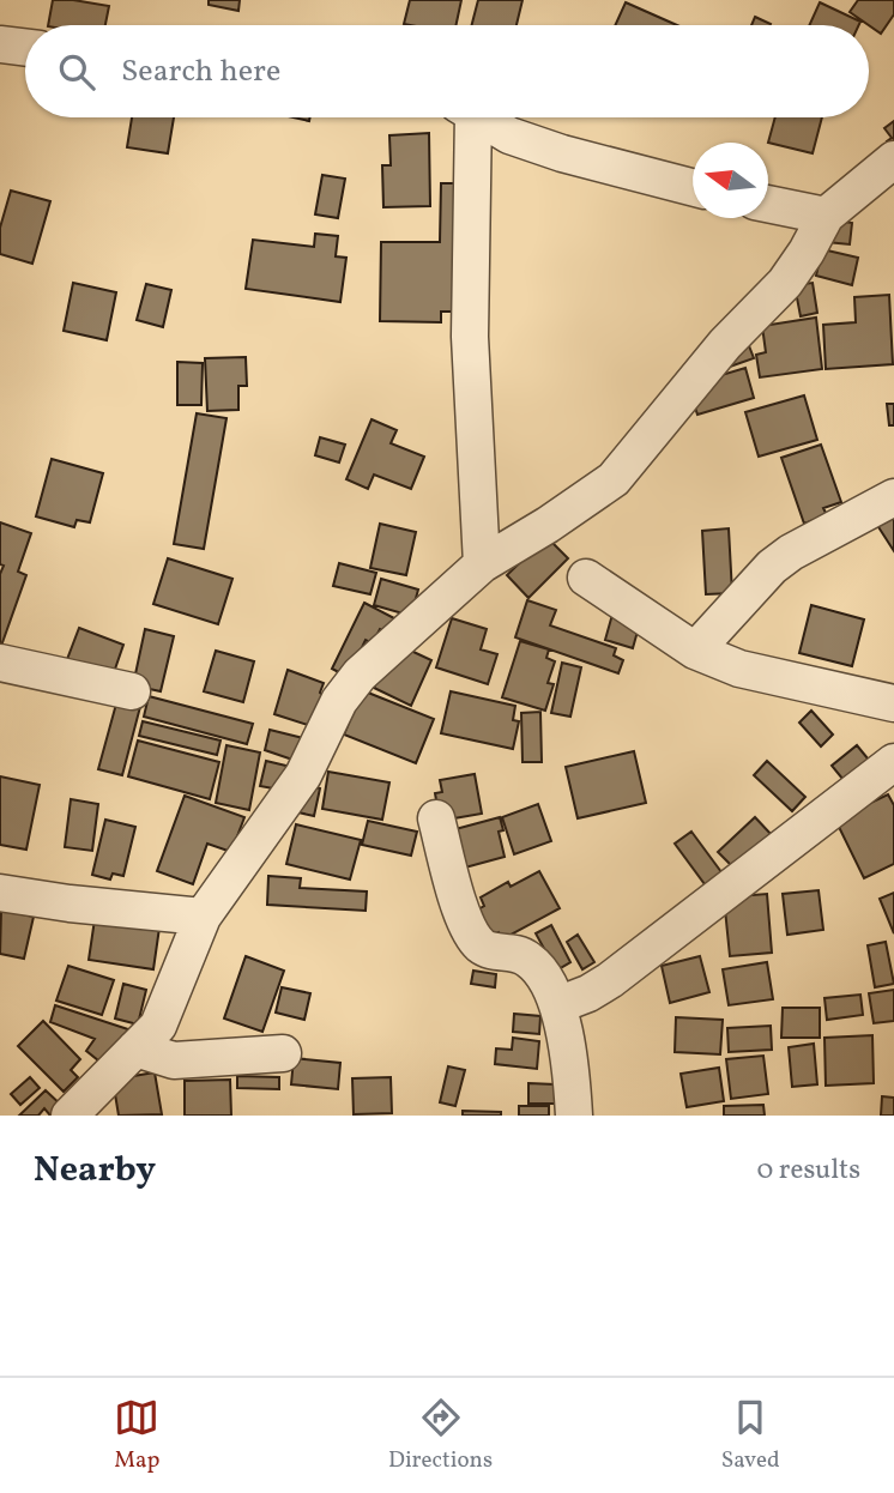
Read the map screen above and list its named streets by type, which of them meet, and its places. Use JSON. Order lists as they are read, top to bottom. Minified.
{"north":"left","page":{"search":"Search here","heading":["Nearby","0 results"],"nav":["Map","Directions","Saved"]}}
